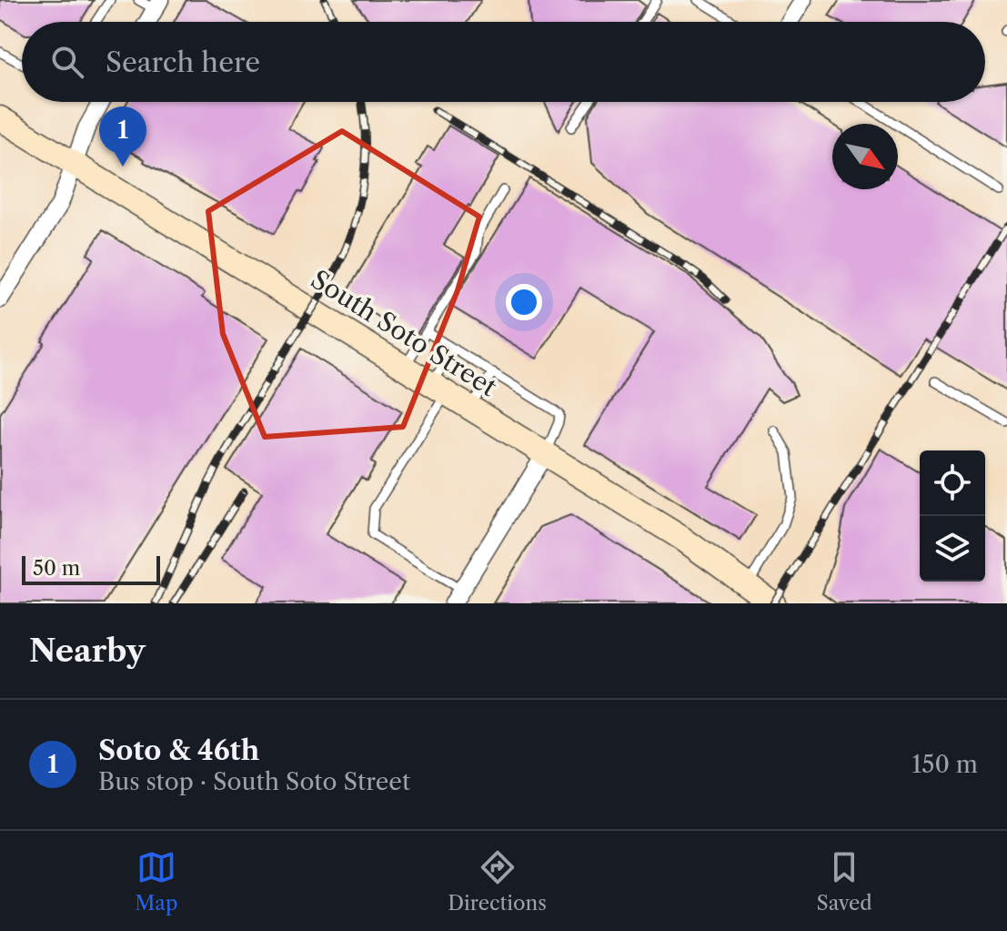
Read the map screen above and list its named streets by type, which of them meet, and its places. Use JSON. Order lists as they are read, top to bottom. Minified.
{"streets":{"main road":["South Soto Street"]},"scale_bar":"50 m","north":"bottom right","page":{"search":"Search here","pins":"1","scale":"50 m","heading":"Nearby","list":[{"mark":"1","name":"Soto & 46th","note":"Bus stop · South Soto Street","value":"150 m"}],"nav":["Map","Directions","Saved"]}}
